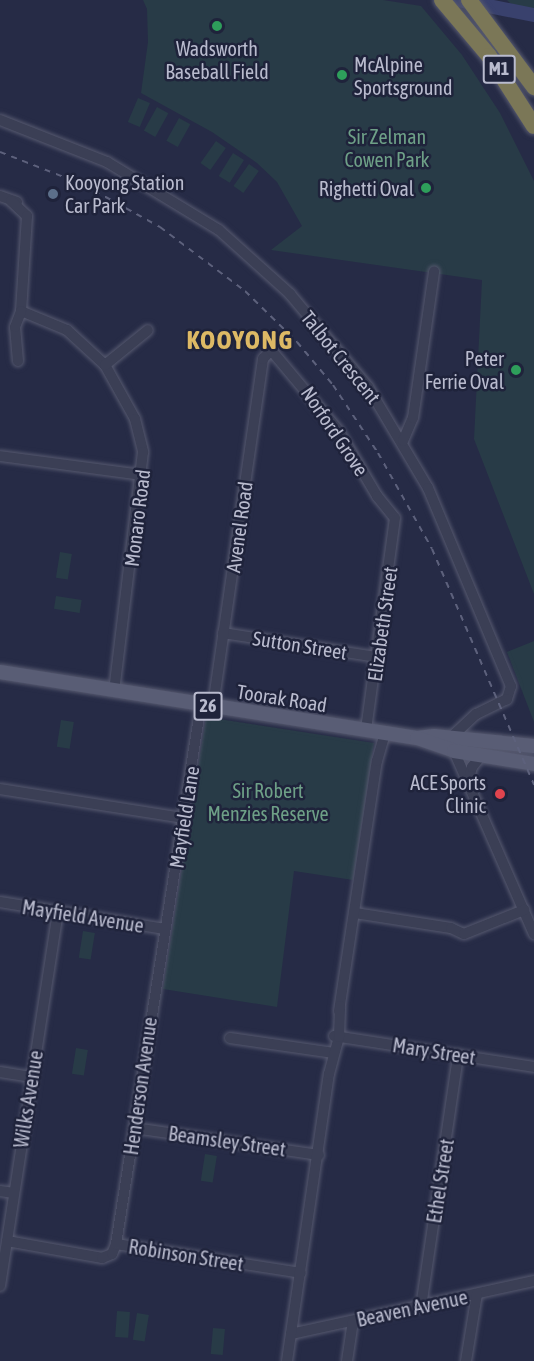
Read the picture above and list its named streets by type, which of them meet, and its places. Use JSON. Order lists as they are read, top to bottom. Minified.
{"streets":{"highway":["M1"],"main road":["Toorak Road","26"],"street":["Talbot Crescent","Norford Grove","Monaro Road","Avenel Road","Elizabeth Street","Sutton Street","Mayfield Lane","Mayfield Avenue","Mary Street","Henderson Avenue","Wilks Avenue","Beamsley Street","Ethel Street","Robinson Street","Beaven Avenue"]},"crossings":[["Talbot Crescent","Toorak Road"],["Norford Grove","Avenel Road"],["Norford Grove","Elizabeth Street"],["Monaro Road","Toorak Road"],["Avenel Road","Sutton Street"],["Avenel Road","Toorak Road"],["Avenel Road","Mayfield Lane"],["Elizabeth Street","Sutton Street"],["Elizabeth Street","Toorak Road"],["Elizabeth Street","Mary Street"],["Elizabeth Street","Beamsley Street"],["Elizabeth Street","Robinson Street"],["Elizabeth Street","Beaven Avenue"],["Toorak Road","Mayfield Lane"],["Mayfield Lane","Mayfield Avenue"],["Mayfield Lane","Henderson Avenue"],["Mayfield Avenue","Henderson Avenue"],["Mayfield Avenue","Wilks Avenue"],["Mary Street","Ethel Street"],["Henderson Avenue","Beamsley Street"],["Henderson Avenue","Robinson Street"],["Wilks Avenue","Robinson Street"],["Ethel Street","Beaven Avenue"]],"districts":["KOOYONG"],"parks":["Sir Zelman Cowen Park","Sir Robert Menzies Reserve"],"places":["Wadsworth Baseball Field","McAlpine Sportsground","Righetti Oval","Kooyong Station Car Park","Peter Ferrie Oval","ACE Sports Clinic"]}
